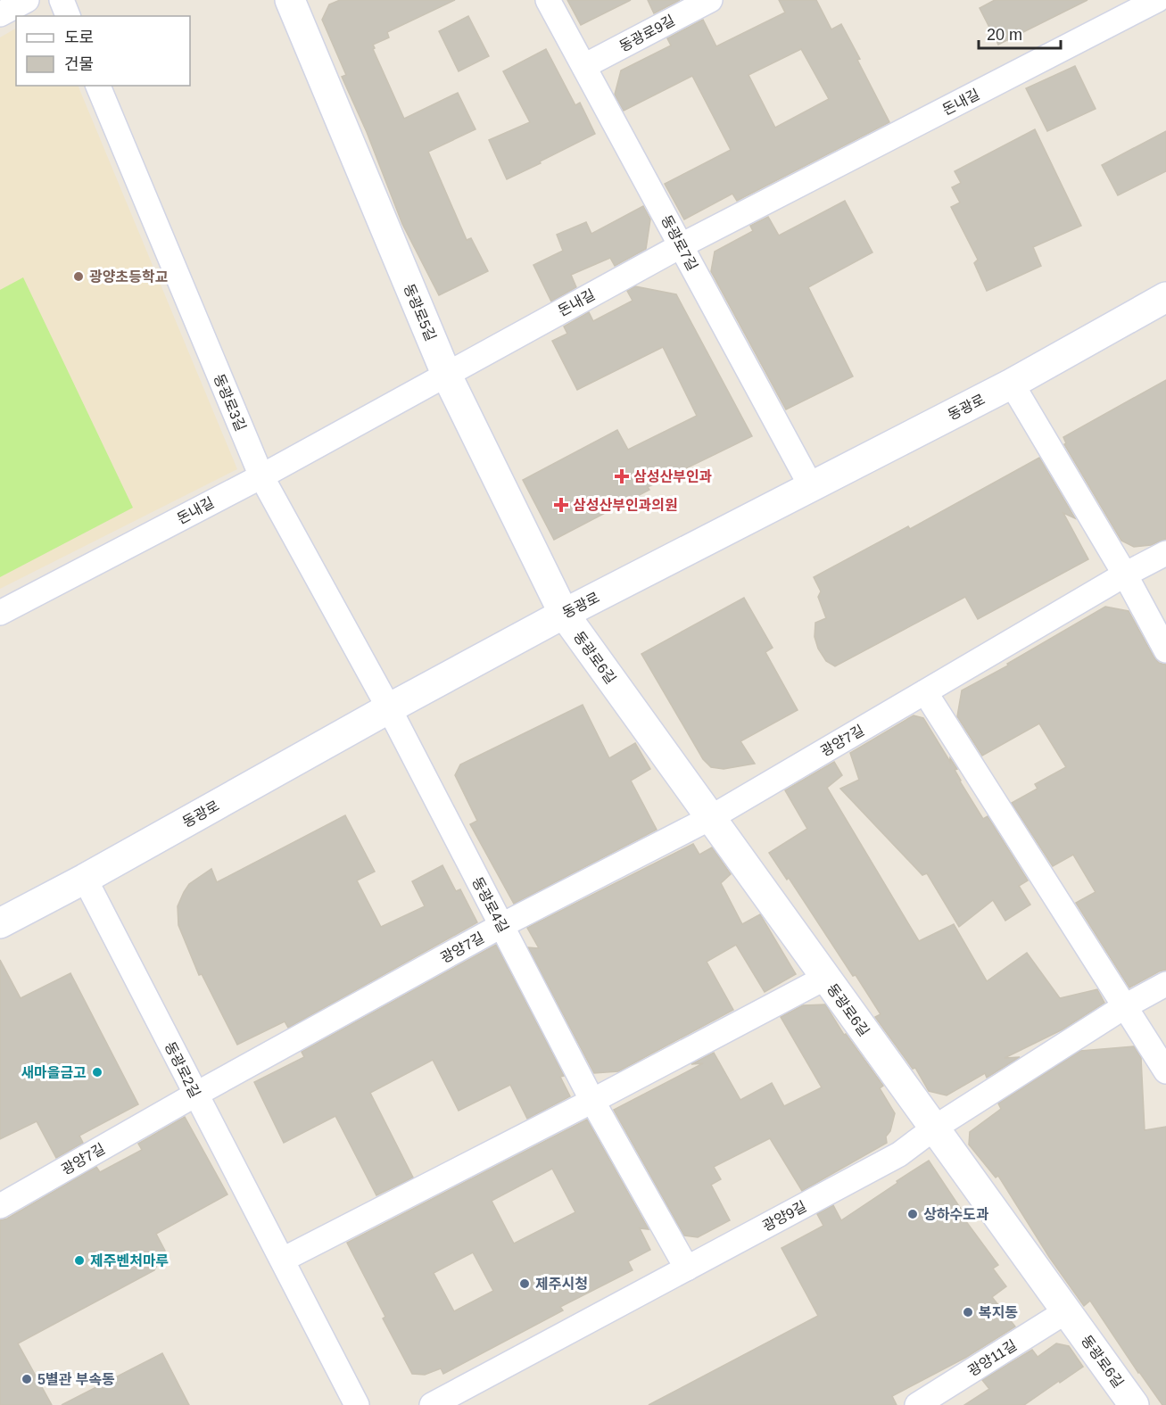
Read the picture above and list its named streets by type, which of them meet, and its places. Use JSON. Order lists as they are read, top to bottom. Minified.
{"streets":{"street":["동광로9길","돈내길","동광로7길","동광로5길","동광로3길","동광로","동광로6길","광양7길","동광로4길","동광로2길","광양9길","광양11길"]},"crossings":[["동광로9길","동광로7길"],["돈내길","동광로7길"],["돈내길","동광로5길"],["돈내길","동광로3길"],["동광로7길","동광로"],["동광로5길","동광로"],["동광로5길","동광로6길"],["동광로3길","동광로"],["동광로3길","동광로4길"],["동광로","동광로6길"],["동광로","동광로4길"],["동광로","동광로2길"],["동광로6길","광양7길"],["동광로6길","광양9길"],["동광로6길","광양11길"],["광양7길","동광로4길"],["광양7길","동광로2길"],["동광로4길","광양9길"]],"places":{"other":["광양초등학교","새마을금고","상하수도과","제주벤처마루","제주시청","복지동","5별관 부속동"],"health":["삼성산부인과","삼성산부인과의원"]},"legend":["도로","건물"],"scale_bar":"20 m"}
